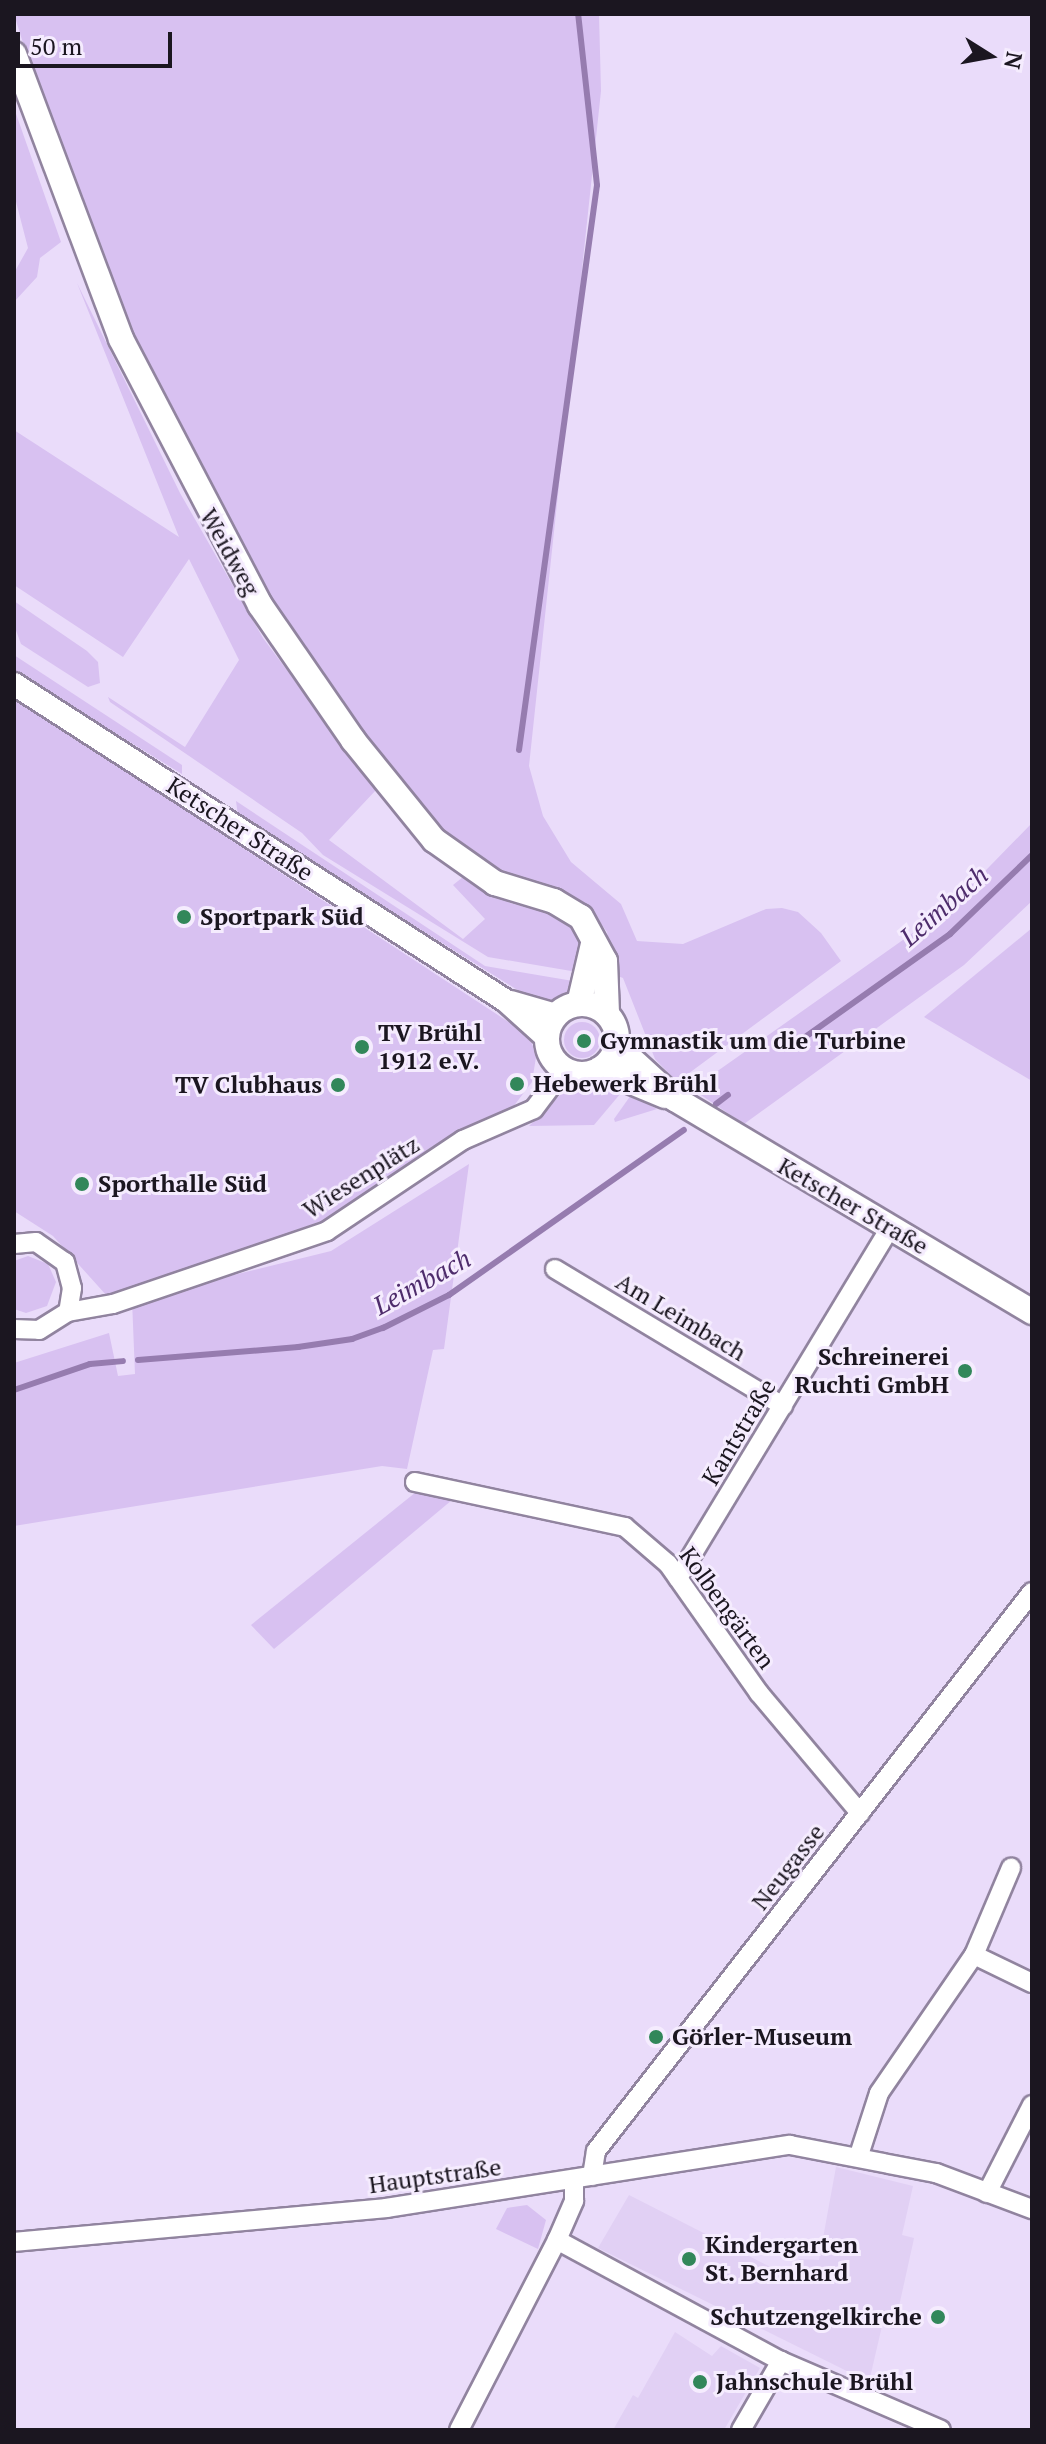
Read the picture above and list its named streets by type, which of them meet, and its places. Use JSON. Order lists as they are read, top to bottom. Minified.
{"streets":{"main road":["Weidweg","Ketscher Straße"],"street":["Wiesenplätz","Am Leimbach","Kantstraße","Kolbengärten","Neugasse","Hauptstraße"]},"crossings":[["Ketscher Straße","Wiesenplätz"],["Ketscher Straße","Kantstraße"],["Am Leimbach","Kantstraße"],["Kantstraße","Kolbengärten"],["Kolbengärten","Neugasse"],["Neugasse","Hauptstraße"]],"water":["Leimbach"],"places":["Sportpark Süd","Gymnastik um die Turbine","TV Brühl 1912 e.V.","Hebewerk Brühl","TV Clubhaus","Sporthalle Süd","Schreinerei Ruchti GmbH","Görler-Museum","Kindergarten St. Bernhard","Schutzengelkirche","Jahnschule Brühl"],"scale_bar":"50 m","north":"right"}
